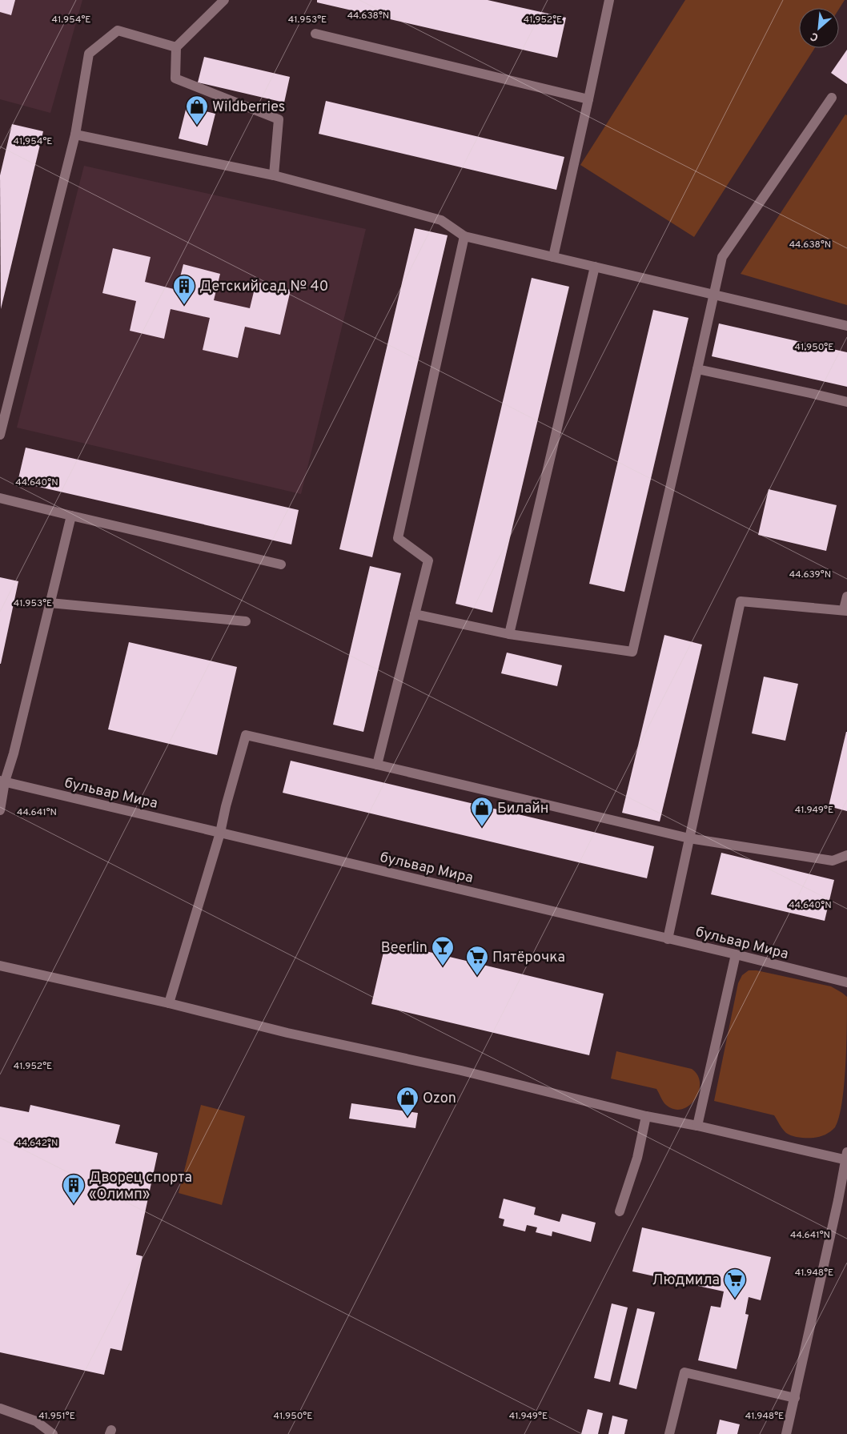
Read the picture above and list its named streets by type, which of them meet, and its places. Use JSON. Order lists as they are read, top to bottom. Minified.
{"streets":{"street":["бульвар Мира"]},"places":{"shop":["Wildberries","Билайн","Ozon"],"building":["Детский сад № 40","Дворец спорта «Олимп»"],"bar":["Beerlin"],"supermarket":["Пятёрочка","Людмила"]},"north":"bottom left","coordinates":["44.638°N","41.954°E","41.953°E","41.952°E","41.950°E","44.640°N","44.639°N","41.949°E","44.641°N","44.642°N","41.948°E","41.951°E"]}
